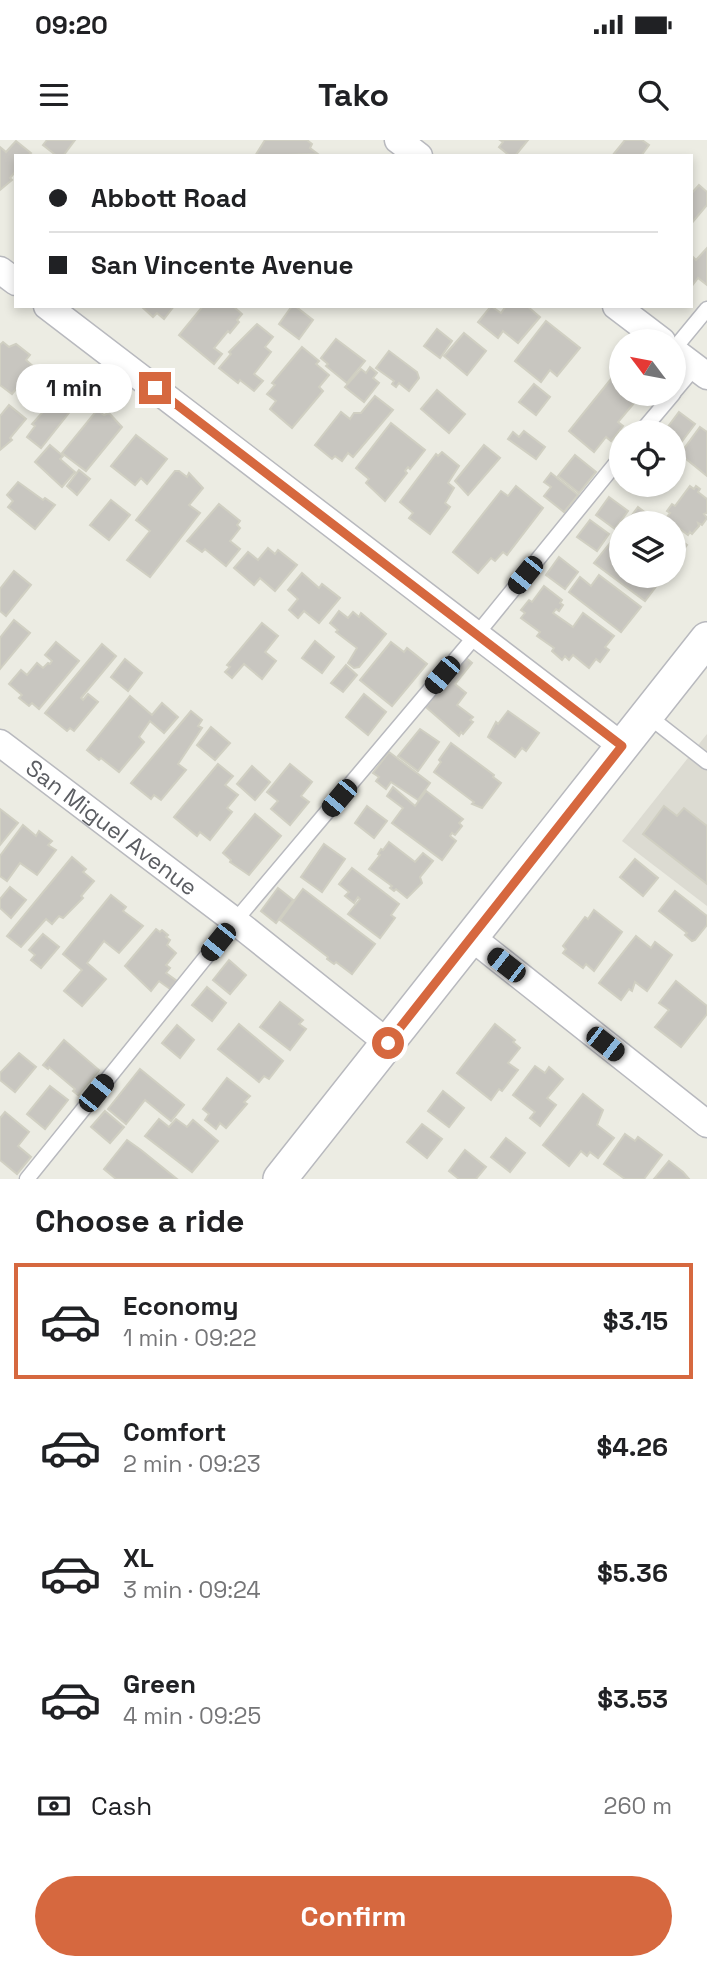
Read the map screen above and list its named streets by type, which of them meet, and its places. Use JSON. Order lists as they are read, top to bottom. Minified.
{"streets":{"street":["San Miguel Avenue"]},"north":"top left","page":{"status":"09:20","header":"Tako","banner":["Abbott Road","San Vincente Avenue"],"bubble":"1 min","heading":"Choose a ride","list":[{"name":"Economy","note":"1 min · 09:22","value":"$3.15"},{"name":"Comfort","note":"2 min · 09:23","value":"$4.26"},{"name":"XL","note":"3 min · 09:24","value":"$5.36"},{"name":"Green","note":"4 min · 09:25","value":"$3.53"}],"pay":["Cash","260 m"],"buttons":"Confirm"}}
